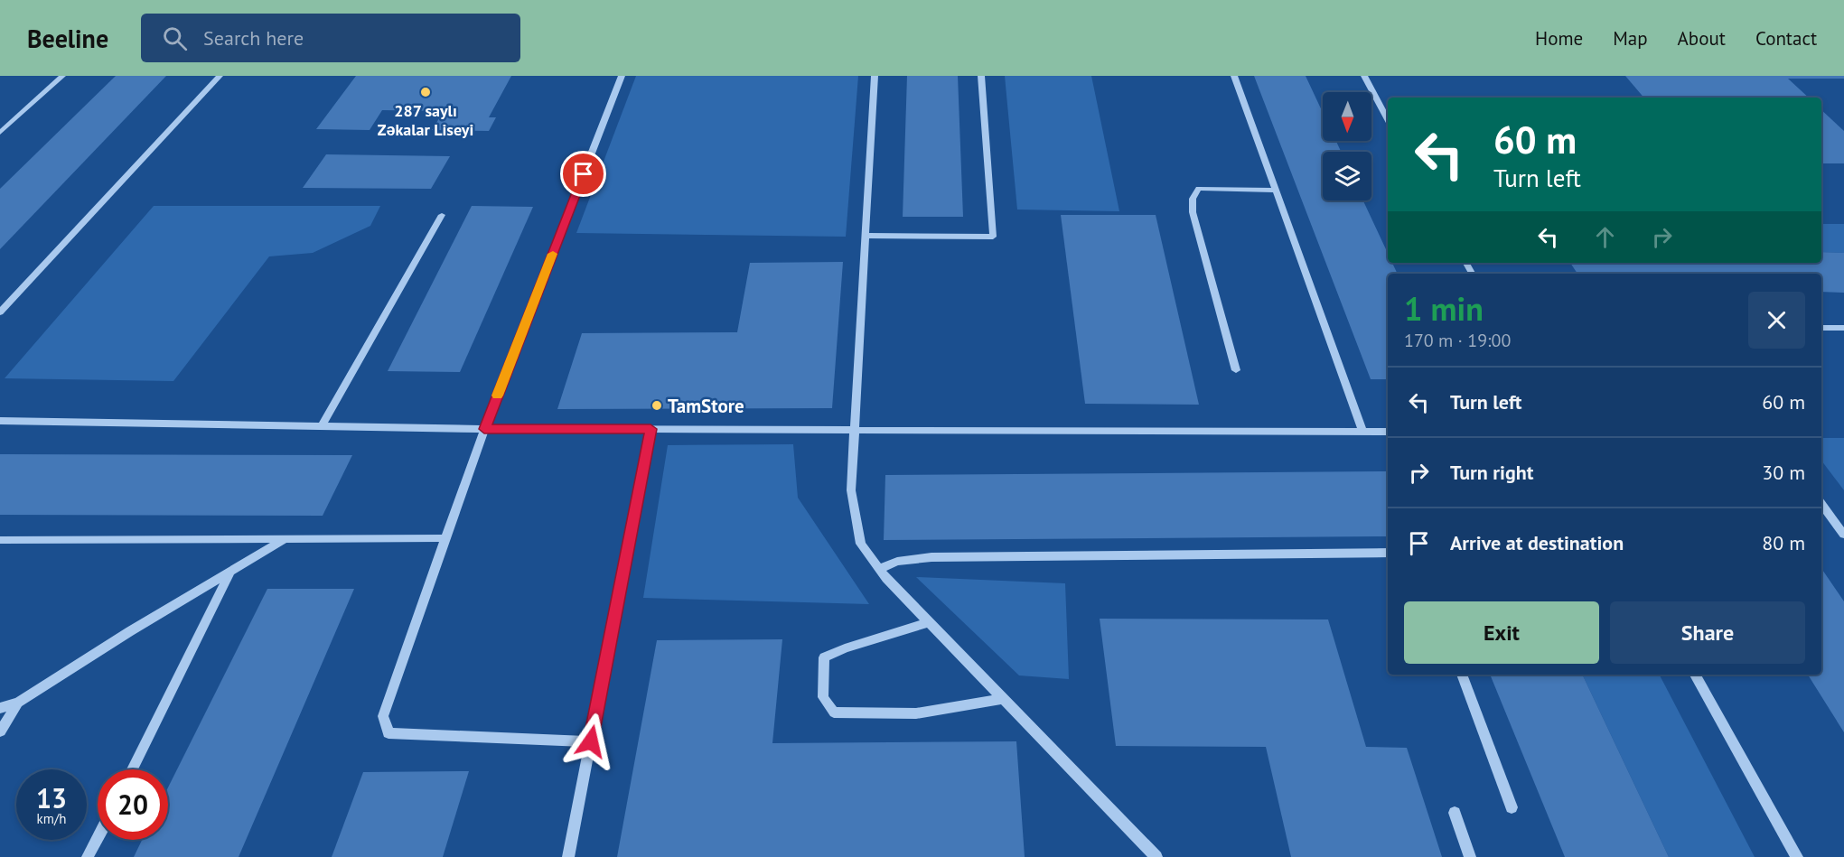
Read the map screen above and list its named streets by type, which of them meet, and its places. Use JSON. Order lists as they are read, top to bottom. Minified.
{"places":["287 saylı Zəkalar Liseyi","TamStore"],"north":"bottom","page":{"header":"Beeline","search":"Search here","nav":["Home","Map","About","Contact"],"turn":["60 m","Turn left"],"heading":["1 min","170 m · 19:00"],"list":[{"name":"Turn left","value":"60 m"},{"name":"Turn right","value":"30 m"},{"name":"Arrive at destination","value":"80 m"}],"buttons":["Exit","Share"],"speed":"13 km/h","limit":"20"}}
